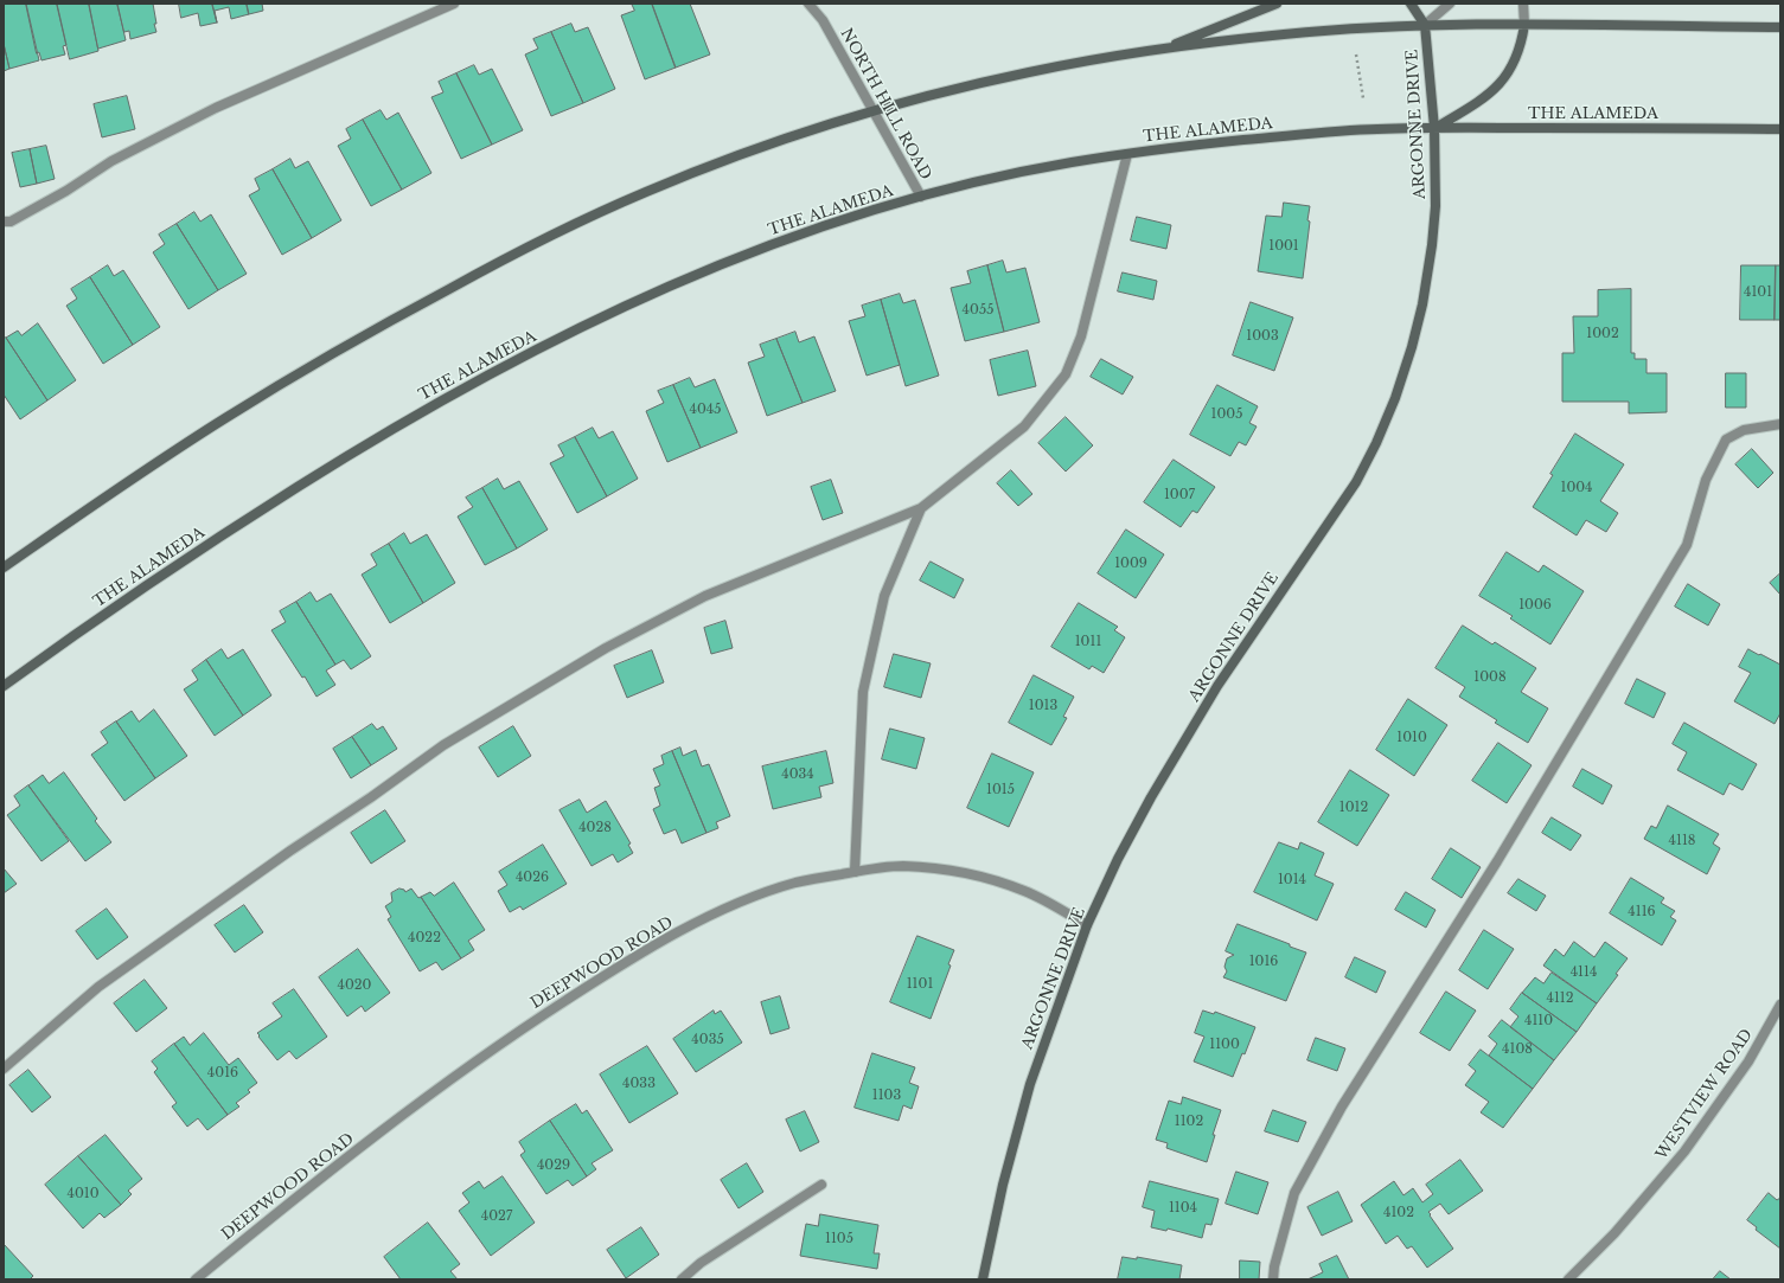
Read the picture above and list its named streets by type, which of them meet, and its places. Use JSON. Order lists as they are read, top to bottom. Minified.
{"streets":{"main road":["THE ALAMEDA","ARGONNE DRIVE"],"street":["NORTH HILL ROAD","DEEPWOOD ROAD","WESTVIEW ROAD"]},"crossings":[["NORTH HILL ROAD","THE ALAMEDA"],["THE ALAMEDA","ARGONNE DRIVE"],["ARGONNE DRIVE","DEEPWOOD ROAD"]],"house_numbers":["1001","4101","4055","1002","1003","4045","1005","1004","1007","1009","1006","1011","1008","1013","1010","4034","1015","1012","4028","4118","4026","1014","4116","4022","1016","4114","1101","4020","4112","4110","4035","1100","4108","4016","4033","1103","1102","4029","4010","1104","4102","4027","1105"]}
